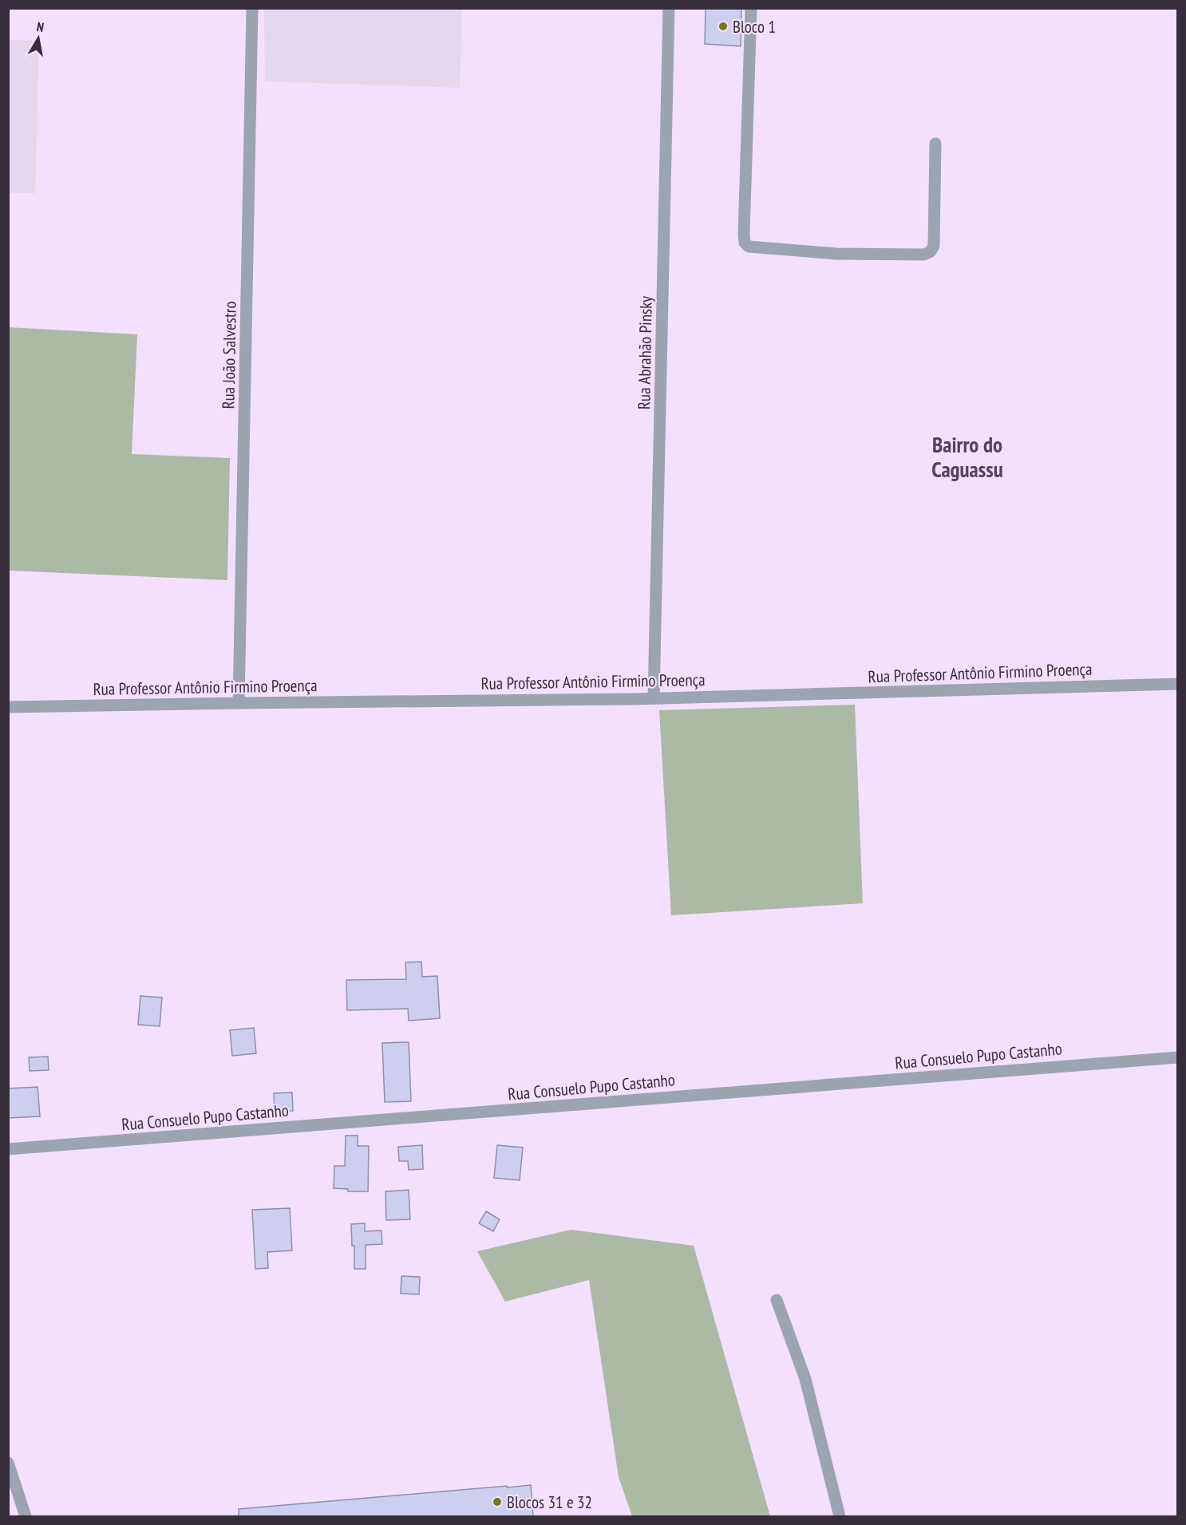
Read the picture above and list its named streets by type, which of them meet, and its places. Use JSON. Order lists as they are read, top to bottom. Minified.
{"streets":{"street":["Rua Abrahão Pinsky","Rua João Salvestro","Rua Professor Antônio Firmino Proença","Rua Consuelo Pupo Castanho"]},"crossings":[["Rua Abrahão Pinsky","Rua Professor Antônio Firmino Proença"],["Rua João Salvestro","Rua Professor Antônio Firmino Proença"]],"districts":["Bairro do Caguassu"],"places":["Bloco 1","Blocos 31 e 32"],"north":"top"}
